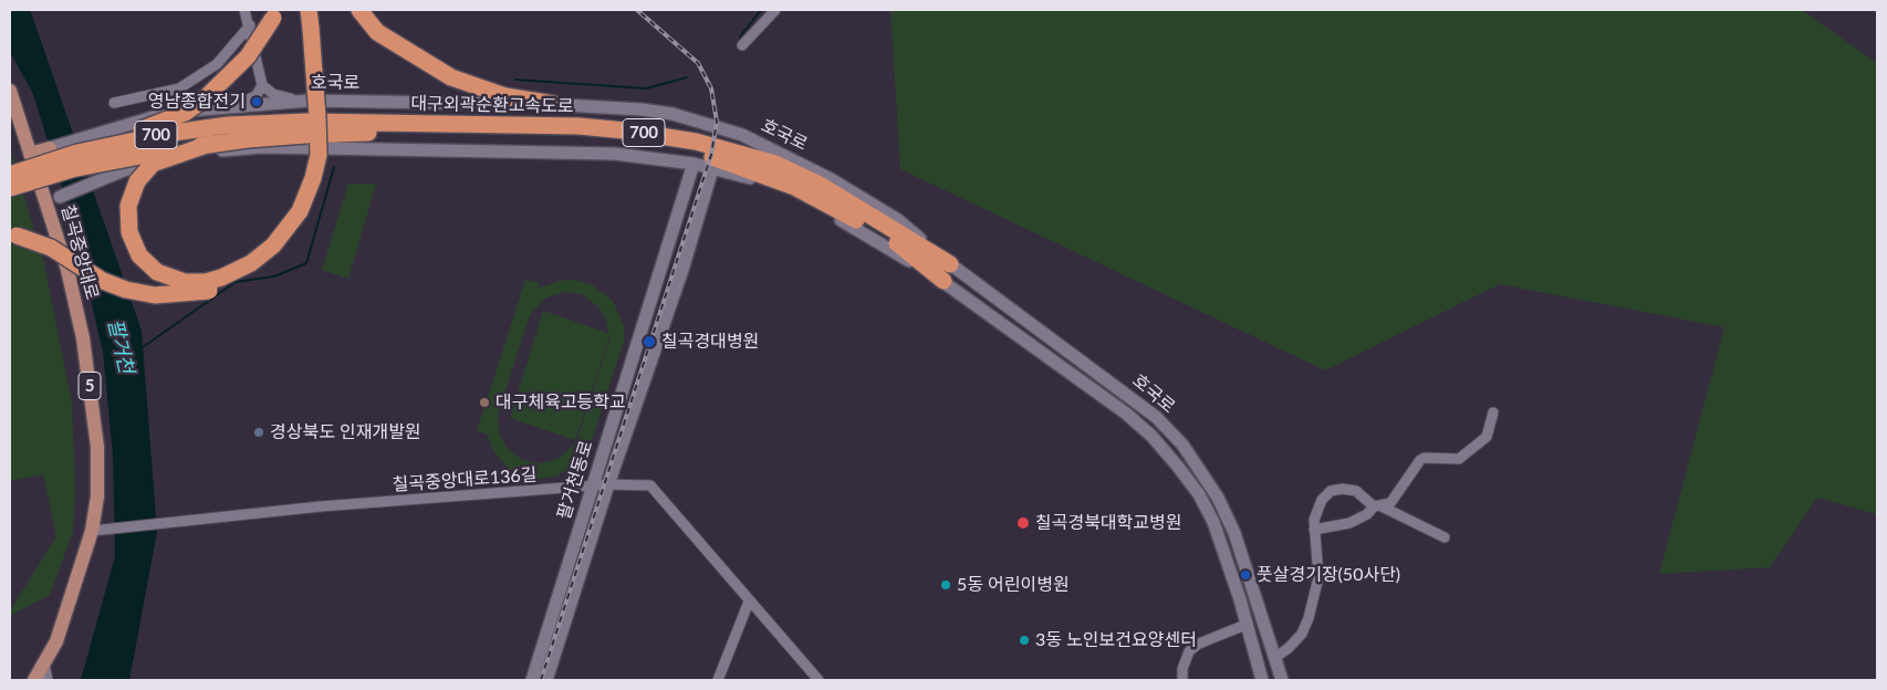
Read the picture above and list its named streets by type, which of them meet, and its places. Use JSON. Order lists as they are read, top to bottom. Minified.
{"streets":{"highway":["대구외곽순환고속도로","700"],"main road":["호국로","칠곡중앙대로","5","팔거천동로"],"street":["칠곡중앙대로136길"]},"crossings":[["호국로","대구외곽순환고속도로"],["호국로","칠곡중앙대로"],["호국로","팔거천동로"],["칠곡중앙대로","칠곡중앙대로136길"],["칠곡중앙대로136길","팔거천동로"]],"water":["팔거천"],"places":["영남종합전기","칠곡경대병원","대구체육고등학교","경상북도 인재개발원","칠곡경북대학교병원","풋살경기장(50사단)","5동 어린이병원","3동 노인보건요양센터"]}
